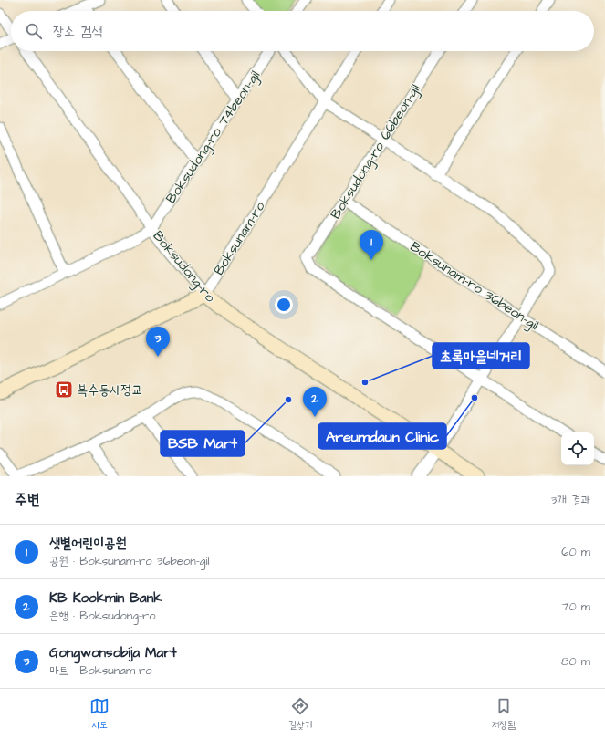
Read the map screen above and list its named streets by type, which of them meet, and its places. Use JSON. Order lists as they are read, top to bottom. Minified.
{"streets":{"main road":["Boksudong-ro"],"street":["Boksudong-ro 74beon-gil","Boksudong-ro 66beon-gil","Boksunam-ro","Boksunam-ro 36beon-gil"]},"crossings":[["Boksudong-ro 74beon-gil","Boksudong-ro"],["Boksudong-ro 66beon-gil","Boksunam-ro 36beon-gil"],["Boksunam-ro","Boksudong-ro"]],"places":{"other":["초록마을네거리","Areumdaun Clinic","BSB Mart"],"bus stop":["복수동사정교"]},"page":{"search":"장소 검색","pins":["1","3","2"],"heading":["주변","3개 결과"],"list":[{"mark":"1","name":"샛별어린이공원","note":"공원 · Boksunam-ro 36beon-gil","value":"60 m"},{"mark":"2","name":"KB Kookmin Bank","note":"은행 · Boksudong-ro","value":"70 m"},{"mark":"3","name":"Gongwonsobija Mart","note":"마트 · Boksunam-ro","value":"80 m"}],"nav":["지도","길찾기","저장됨"]}}
